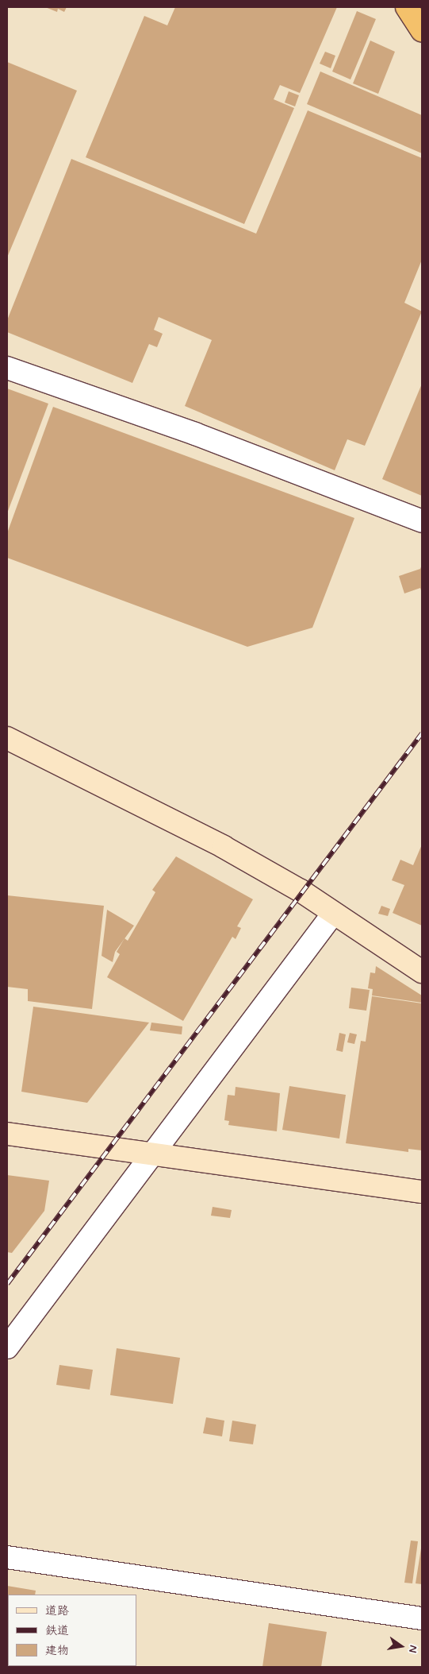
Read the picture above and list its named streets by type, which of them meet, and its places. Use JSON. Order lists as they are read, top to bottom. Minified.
{"legend":["道路","鉄道","建物"],"north":"right"}
